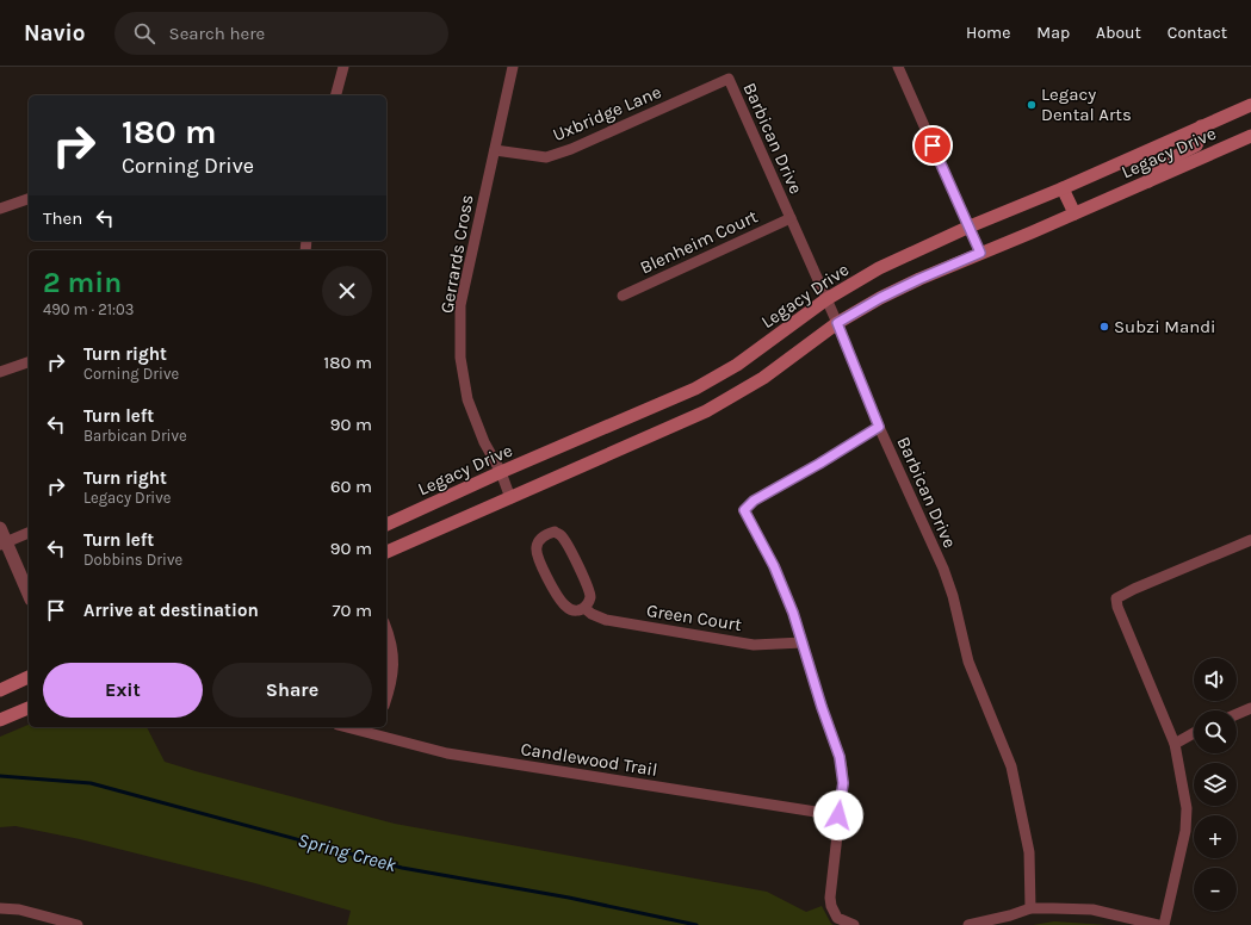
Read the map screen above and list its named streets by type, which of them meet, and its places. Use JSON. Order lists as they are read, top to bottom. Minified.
{"streets":{"main road":["Legacy Drive"],"street":["Uxbridge Lane","Barbican Drive","Blenheim Court","Gerrards Cross","Green Court","Candlewood Trail"]},"crossings":[["Uxbridge Lane","Barbican Drive"],["Uxbridge Lane","Gerrards Cross"],["Barbican Drive","Legacy Drive"],["Barbican Drive","Blenheim Court"],["Legacy Drive","Gerrards Cross"]],"water":["Spring Creek"],"places":["Legacy Dental Arts","Subzi Mandi"],"page":{"header":"Navio","search":"Search here","nav":["Home","Map","About","Contact"],"turn":["180 m","Corning Drive"],"then":"Then","heading":["2 min","490 m · 21:03"],"list":[{"name":"Turn right","note":"Corning Drive","value":"180 m"},{"name":"Turn left","note":"Barbican Drive","value":"90 m"},{"name":"Turn right","note":"Legacy Drive","value":"60 m"},{"name":"Turn left","note":"Dobbins Drive","value":"90 m"},{"name":"Arrive at destination","value":"70 m"}],"buttons":["Exit","Share"],"map_buttons":["+","−"]}}
